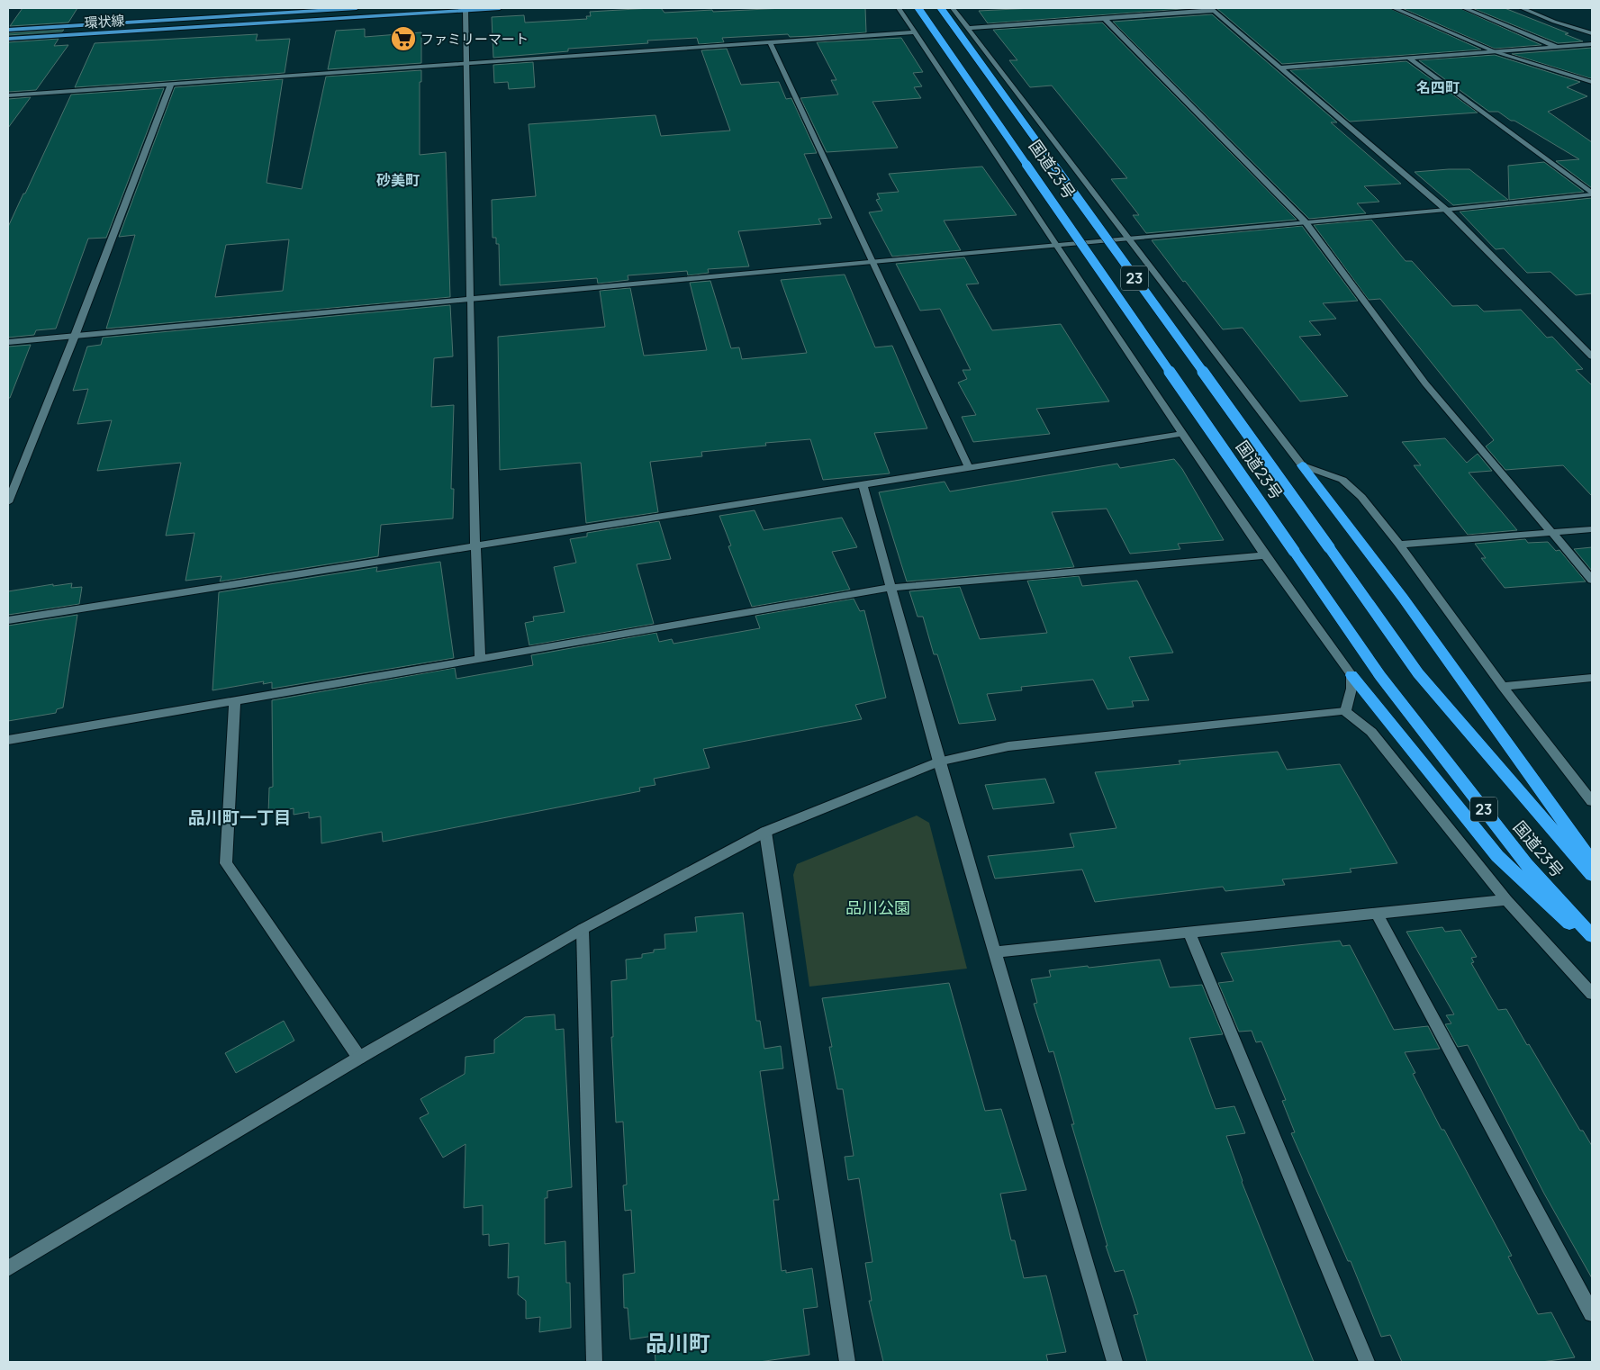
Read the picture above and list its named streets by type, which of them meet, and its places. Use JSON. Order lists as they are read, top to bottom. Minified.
{"streets":{"highway":["国道23号","23"],"main road":["環状線"]},"districts":["名四町","砂美町","品川町一丁目","品川町"],"parks":["品川公園"],"places":{"supermarket":["ファミリーマート"]}}
